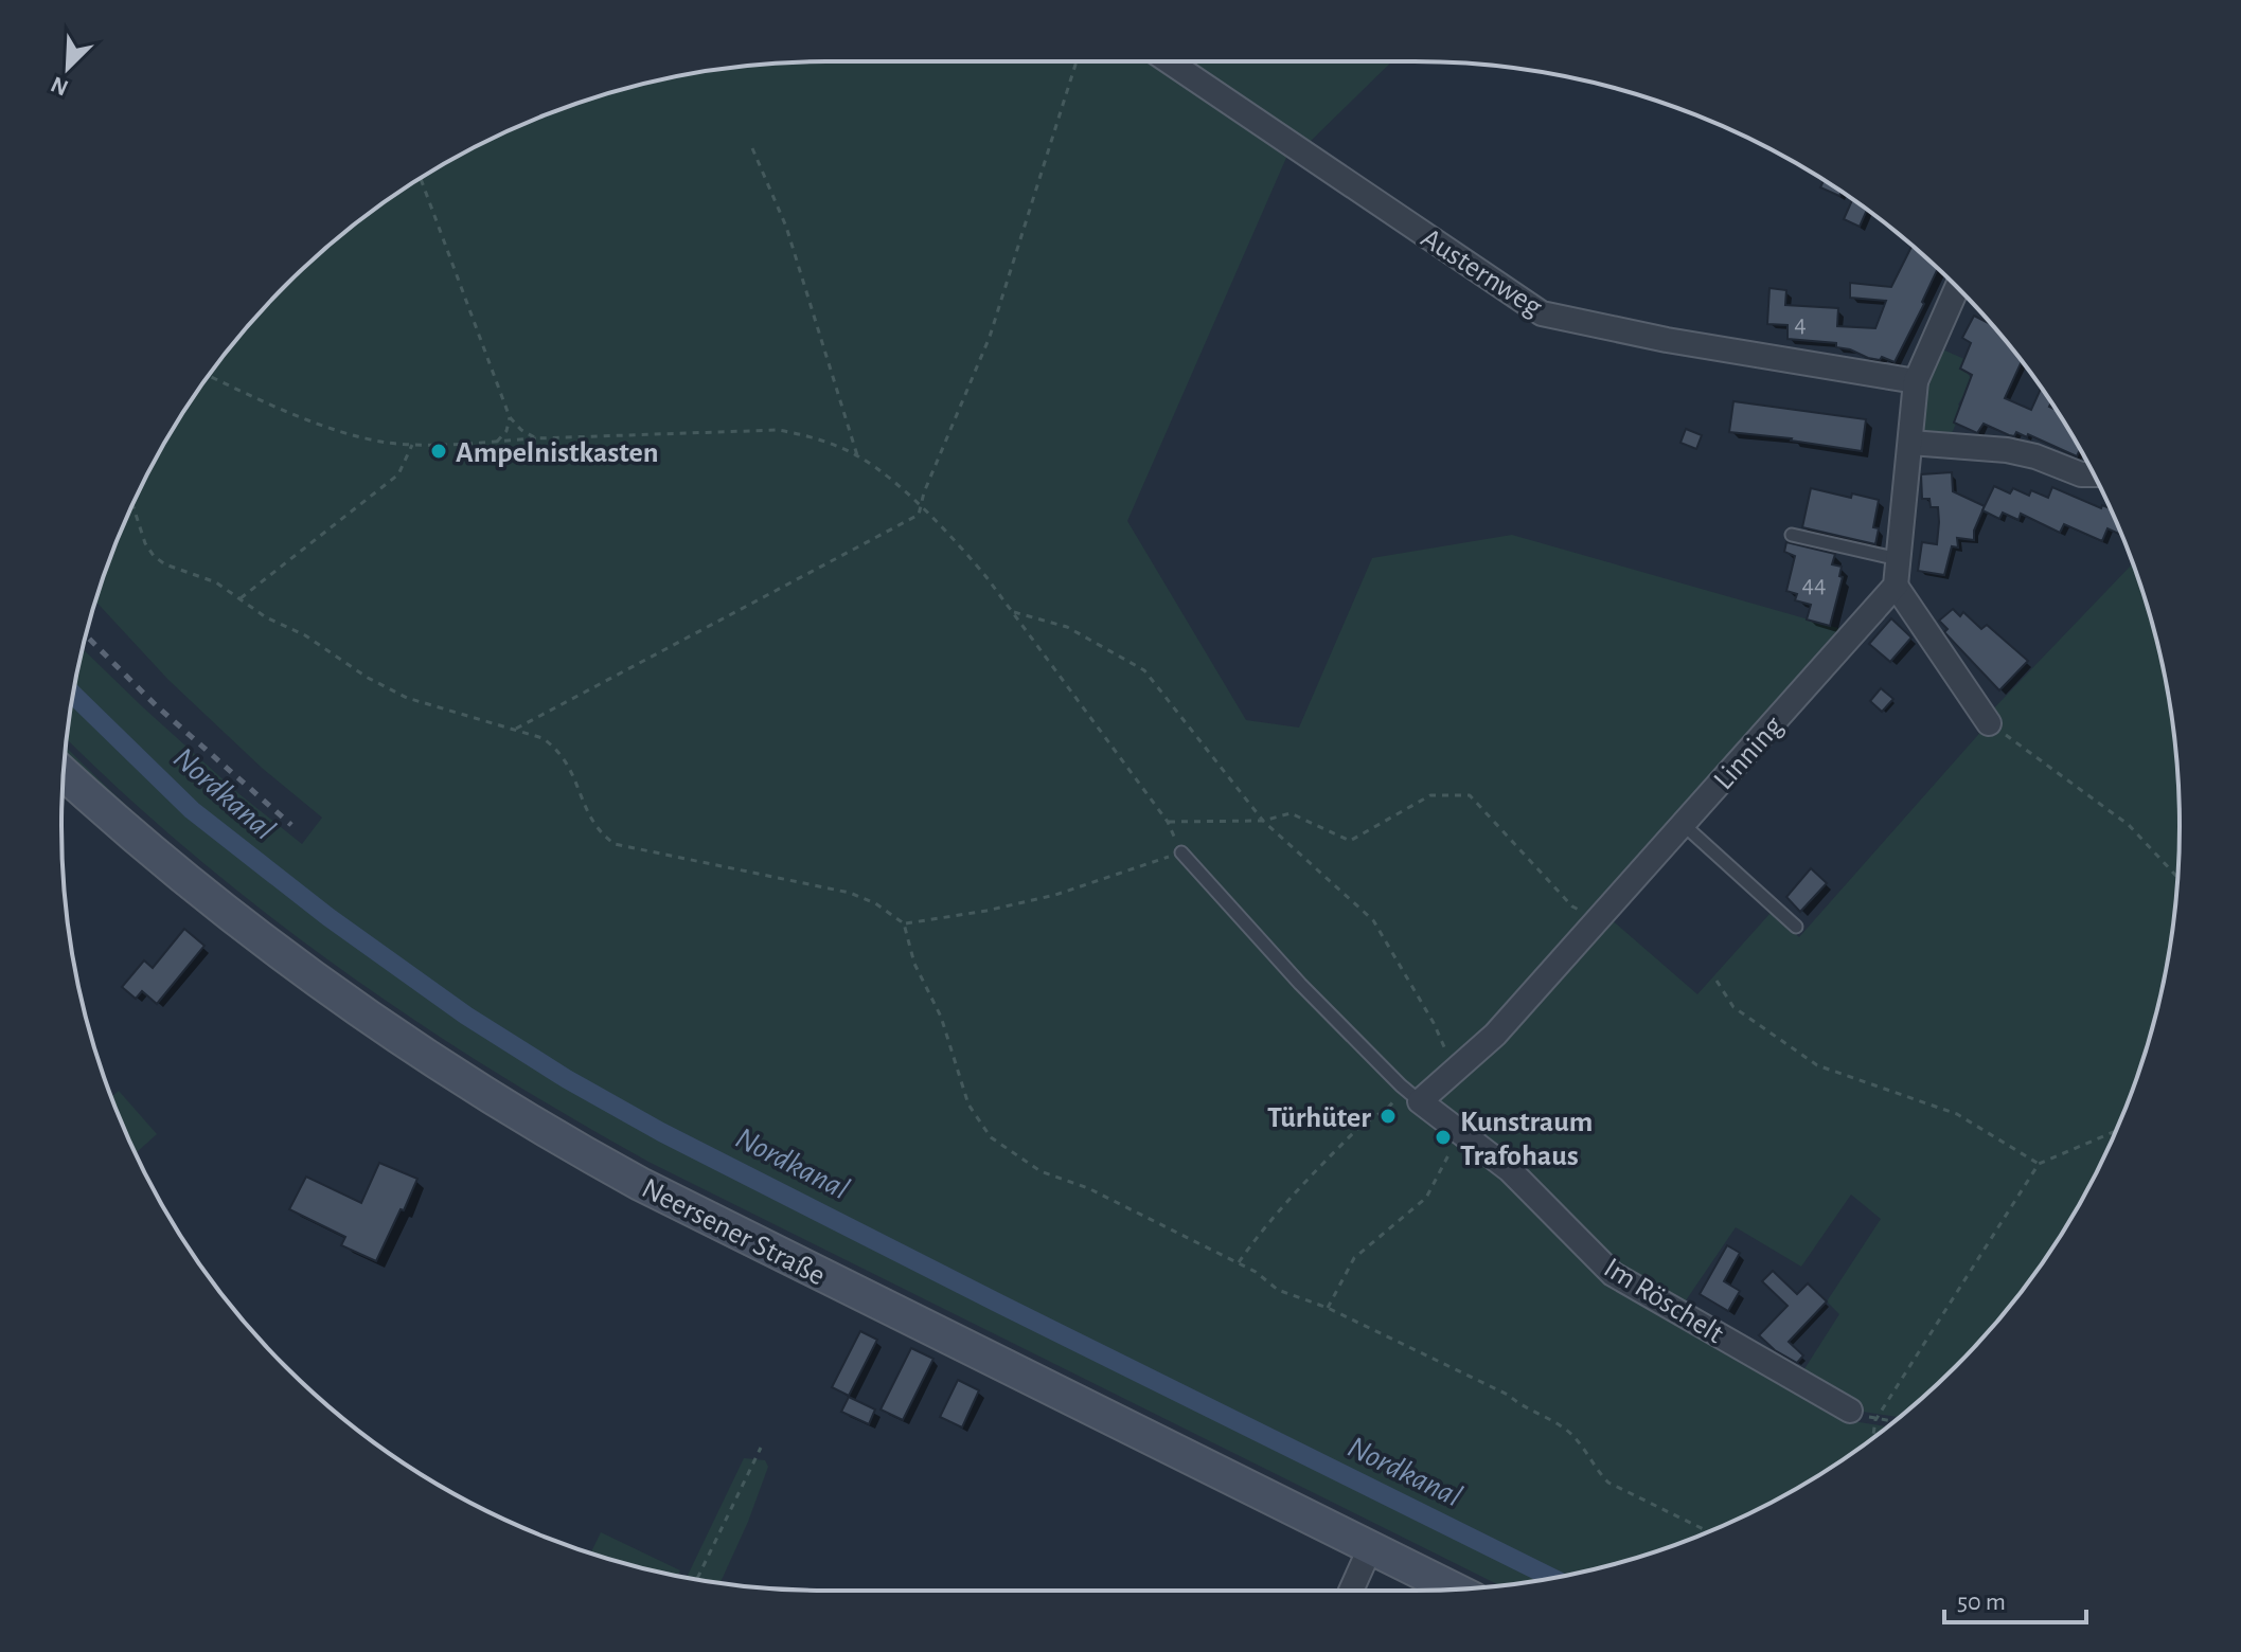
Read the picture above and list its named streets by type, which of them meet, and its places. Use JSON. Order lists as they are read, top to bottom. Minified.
{"streets":{"main road":["Neersener Straße"],"street":["Austernweg","Linning","Im Röschelt"]},"water":["Nordkanal"],"places":["Ampelnistkasten","Türhüter","Kunstraum Trafohaus"],"house_numbers":["4","44"],"scale_bar":"50 m","north":"bottom left"}
